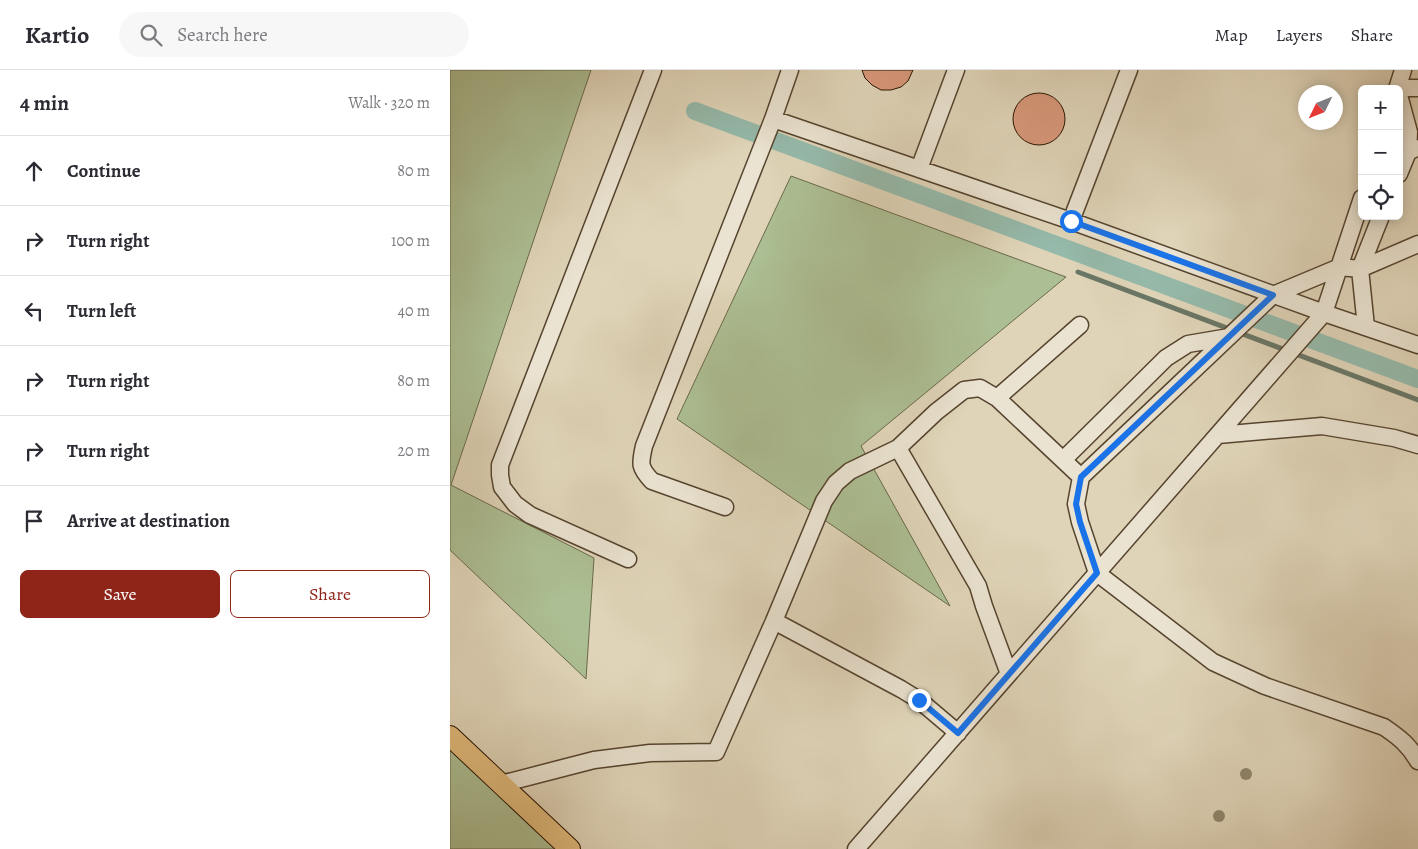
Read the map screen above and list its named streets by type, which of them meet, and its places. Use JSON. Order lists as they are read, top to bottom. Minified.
{"north":"bottom left","page":{"header":"Kartio","search":"Search here","nav":["Map","Layers","Share"],"heading":["4 min","Walk · 320 m"],"map_buttons":["+","−"],"list":[["Continue","80 m"],["Turn right","100 m"],["Turn left","40 m"],["Turn right","80 m"],["Turn right","20 m"],"Arrive at destination"],"buttons":["Save","Share"]}}
